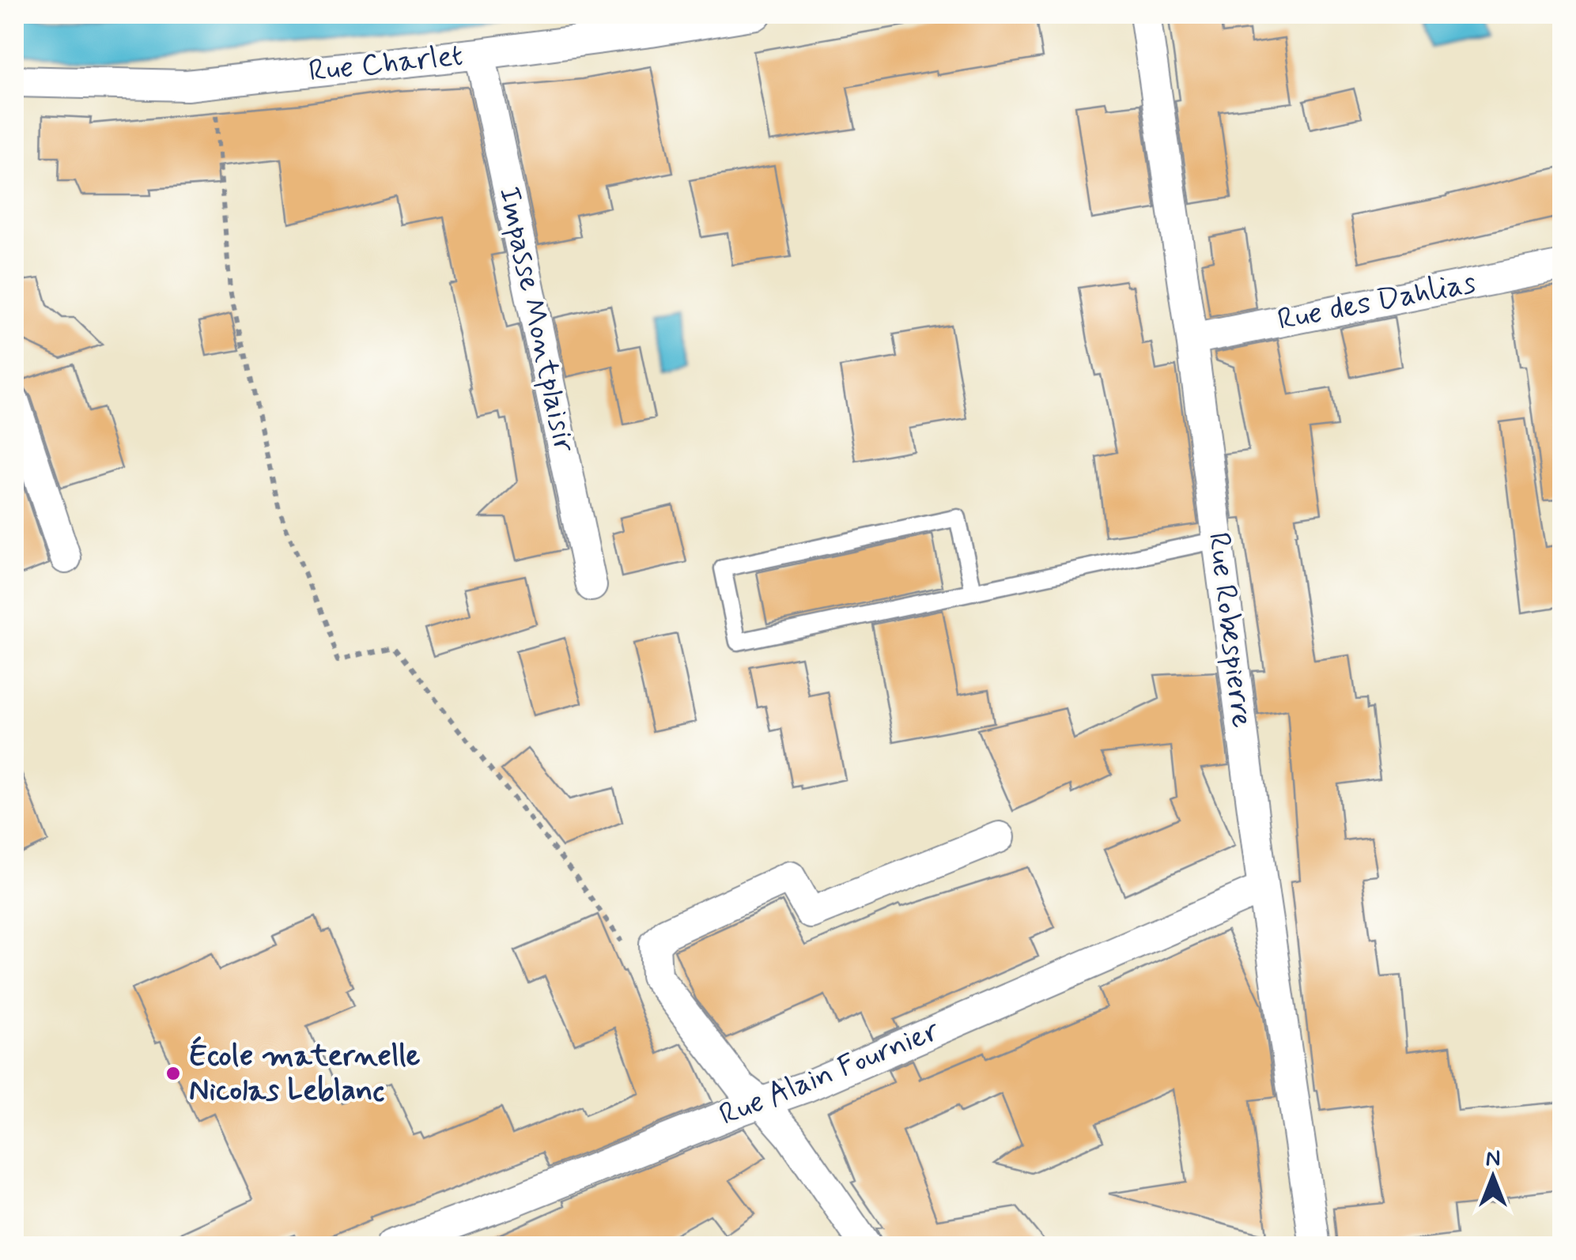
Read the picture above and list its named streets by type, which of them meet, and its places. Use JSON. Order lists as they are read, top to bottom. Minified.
{"streets":{"street":["Rue Charlet","Rue des Dahlias","Impasse Montplaisir","Rue Robespierre","Rue Alain Fournier"]},"crossings":[["Rue Charlet","Impasse Montplaisir"],["Rue des Dahlias","Rue Robespierre"],["Rue Robespierre","Rue Alain Fournier"]],"places":["École maternelle Nicolas Leblanc"],"north":"top"}
